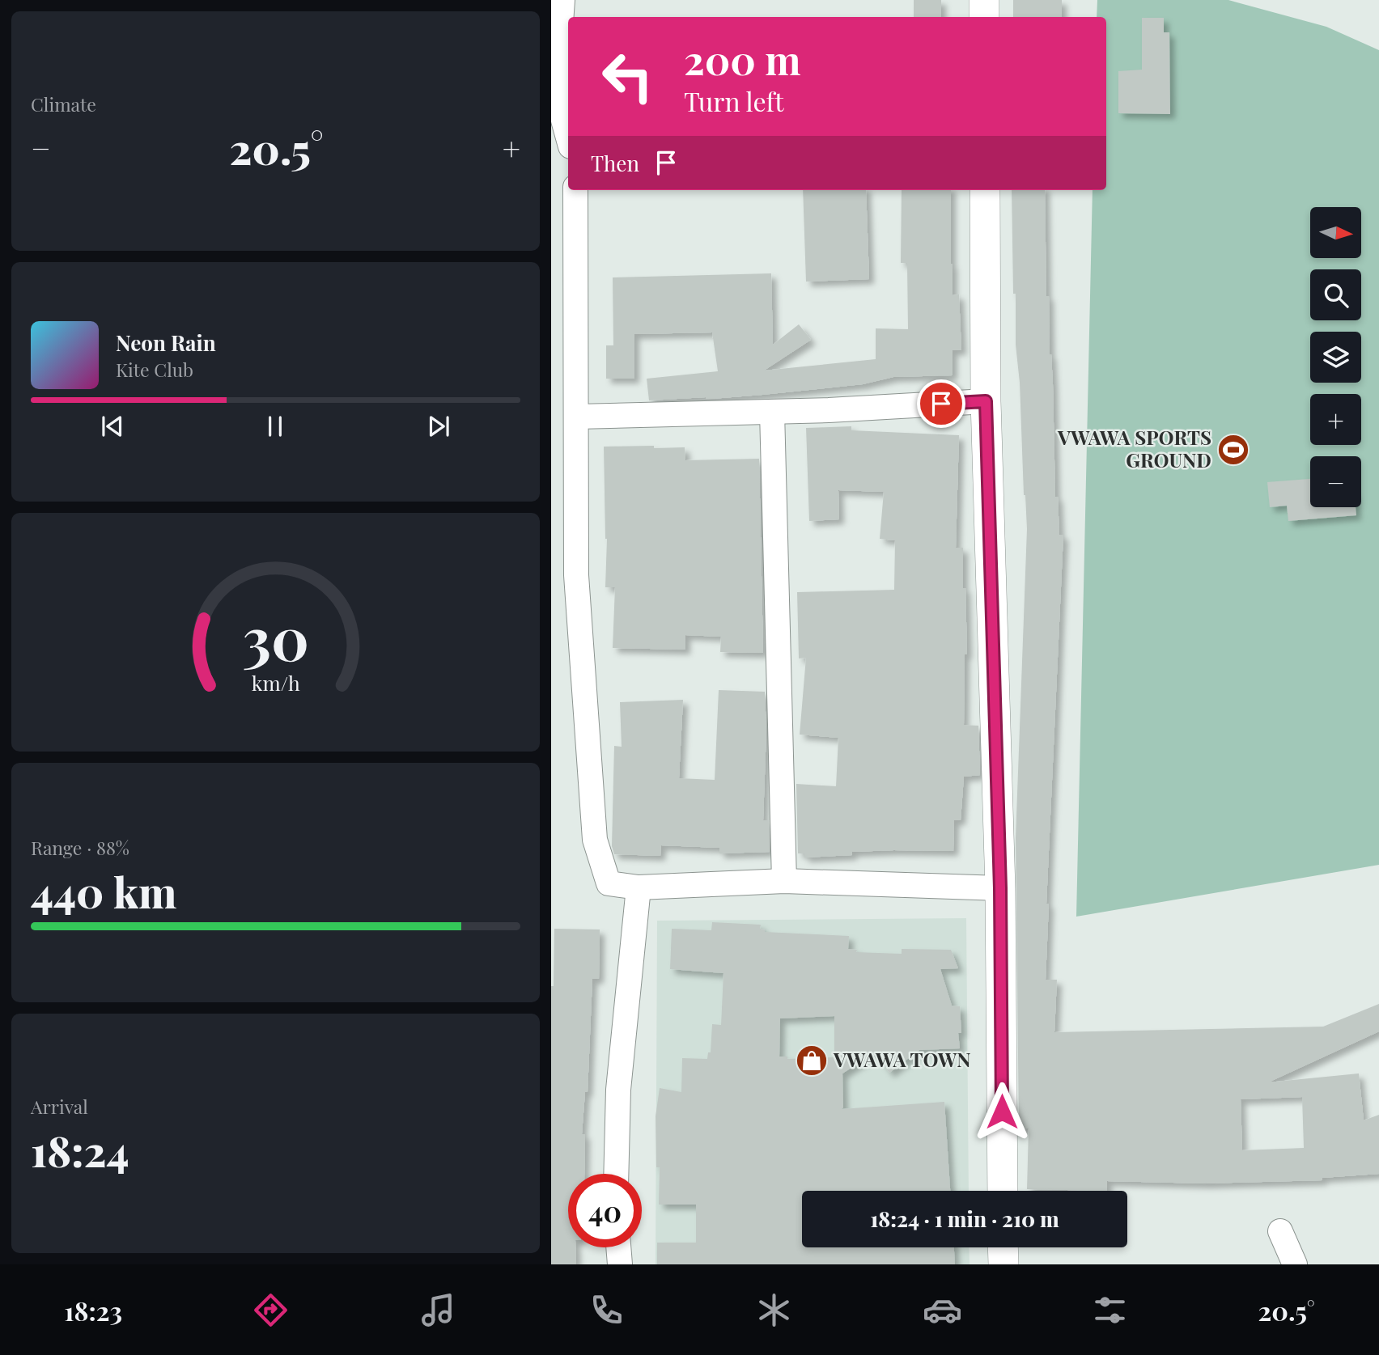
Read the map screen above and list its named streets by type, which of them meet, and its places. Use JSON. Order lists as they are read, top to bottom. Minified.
{"places":{"sports":["VWAWA SPORTS GROUND"],"shop":["VWAWA TOWN"]},"north":"right","page":{"tile":["Climate",["Range · 88%","440 km"],["Arrival","18:24"]],"turn":["200 m","Turn left"],"heat":["−","20.5°","+"],"then":"Then","map_buttons":["+","−"],"song":["Neon Rain","Kite Club"],"limit":"40","trip":"18:24 · 1 min · 210 m","tabs":["18:23","20.5°"],"gauge":["30","km/h"]}}
